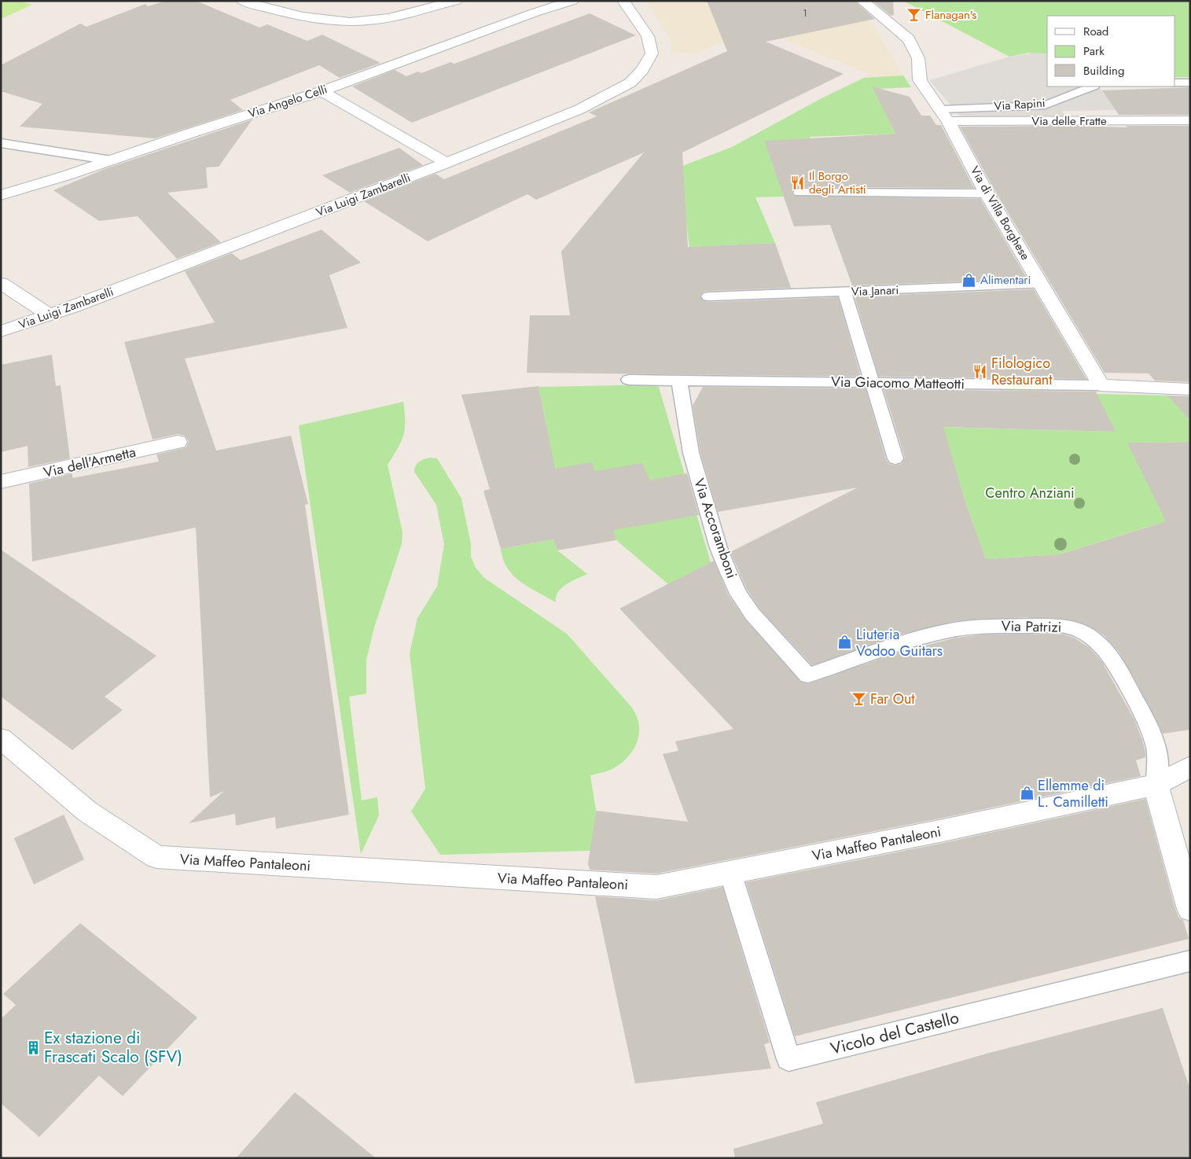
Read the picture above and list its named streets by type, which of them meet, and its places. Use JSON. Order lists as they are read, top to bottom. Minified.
{"streets":{"street":["Via Angelo Celli","Via delle Fratte","Via Luigi Zambarelli","Via di Villa Borghese","Via Giacomo Matteotti","Via dell'Armetta","Via Maffeo Pantaleoni"],"lane":["Via Rapini","Via Janari","Via Accoramboni","Via Patrizi","Vicolo del Castello"]},"crossings":[["Via Rapini","Via delle Fratte"],["Via Rapini","Via di Villa Borghese"],["Via delle Fratte","Via di Villa Borghese"],["Via di Villa Borghese","Via Janari"],["Via di Villa Borghese","Via Giacomo Matteotti"],["Via Giacomo Matteotti","Via Accoramboni"],["Via Accoramboni","Via Patrizi"],["Via Patrizi","Via Maffeo Pantaleoni"],["Via Maffeo Pantaleoni","Vicolo del Castello"]],"parks":["Centro Anziani"],"places":{"bar":["Flanagan's","Far Out"],"restaurant":["Il Borgo degli Artisti","Filologico Restaurant"],"shop":["Alimentari","Liuteria Vodoo Guitars","Ellemme di L. Camilletti"],"building":["Ex stazione di Frascati Scalo (SFV)"]},"house_numbers":["1"],"legend":["Road","Park","Building"]}
